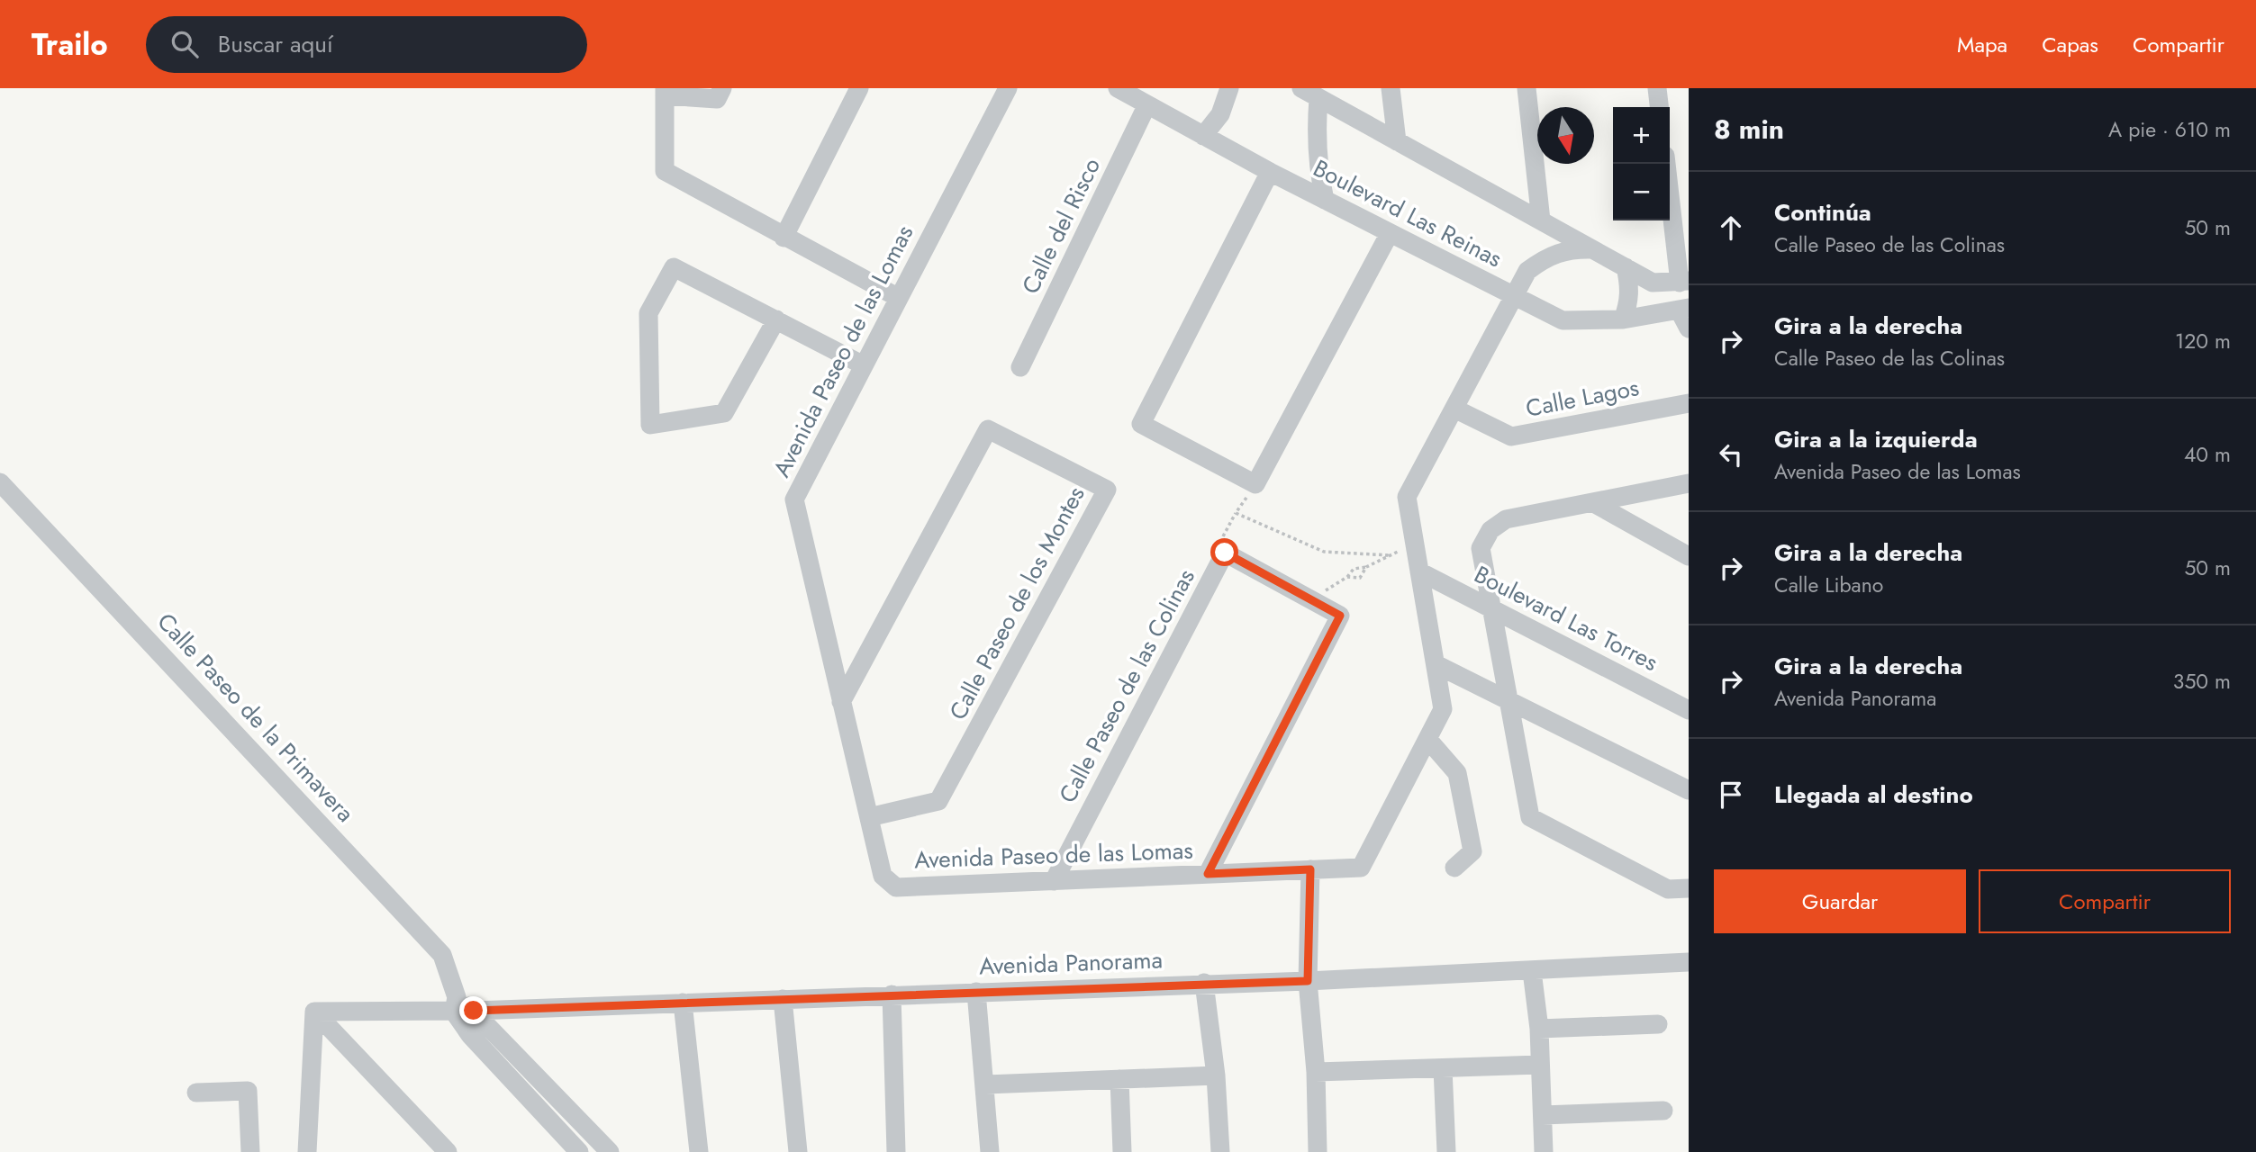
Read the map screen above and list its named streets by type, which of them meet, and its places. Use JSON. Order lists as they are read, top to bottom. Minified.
{"streets":{"street":["Boulevard Las Reinas","Calle del Risco","Avenida Paseo de las Lomas","Calle Lagos","Calle Paseo de los Montes","Boulevard Las Torres","Calle Paseo de las Colinas","Calle Paseo de la Primavera","Avenida Panorama"]},"crossings":[["Boulevard Las Reinas","Calle del Risco"],["Boulevard Las Reinas","Avenida Paseo de las Lomas"],["Avenida Paseo de las Lomas","Calle Lagos"],["Avenida Paseo de las Lomas","Calle Paseo de los Montes"],["Avenida Paseo de las Lomas","Boulevard Las Torres"],["Avenida Paseo de las Lomas","Calle Paseo de las Colinas"],["Calle Paseo de la Primavera","Avenida Panorama"]],"north":"bottom","page":{"header":"Trailo","search":"Buscar aquí","nav":["Mapa","Capas","Compartir"],"heading":["8 min","A pie · 610 m"],"map_buttons":["+","−"],"list":[["Continúa","Calle Paseo de las Colinas","50 m"],["Gira a la derecha","Calle Paseo de las Colinas","120 m"],["Gira a la izquierda","Avenida Paseo de las Lomas","40 m"],["Gira a la derecha","Calle Libano","50 m"],["Gira a la derecha","Avenida Panorama","350 m"],"Llegada al destino"],"buttons":["Guardar","Compartir"]}}
